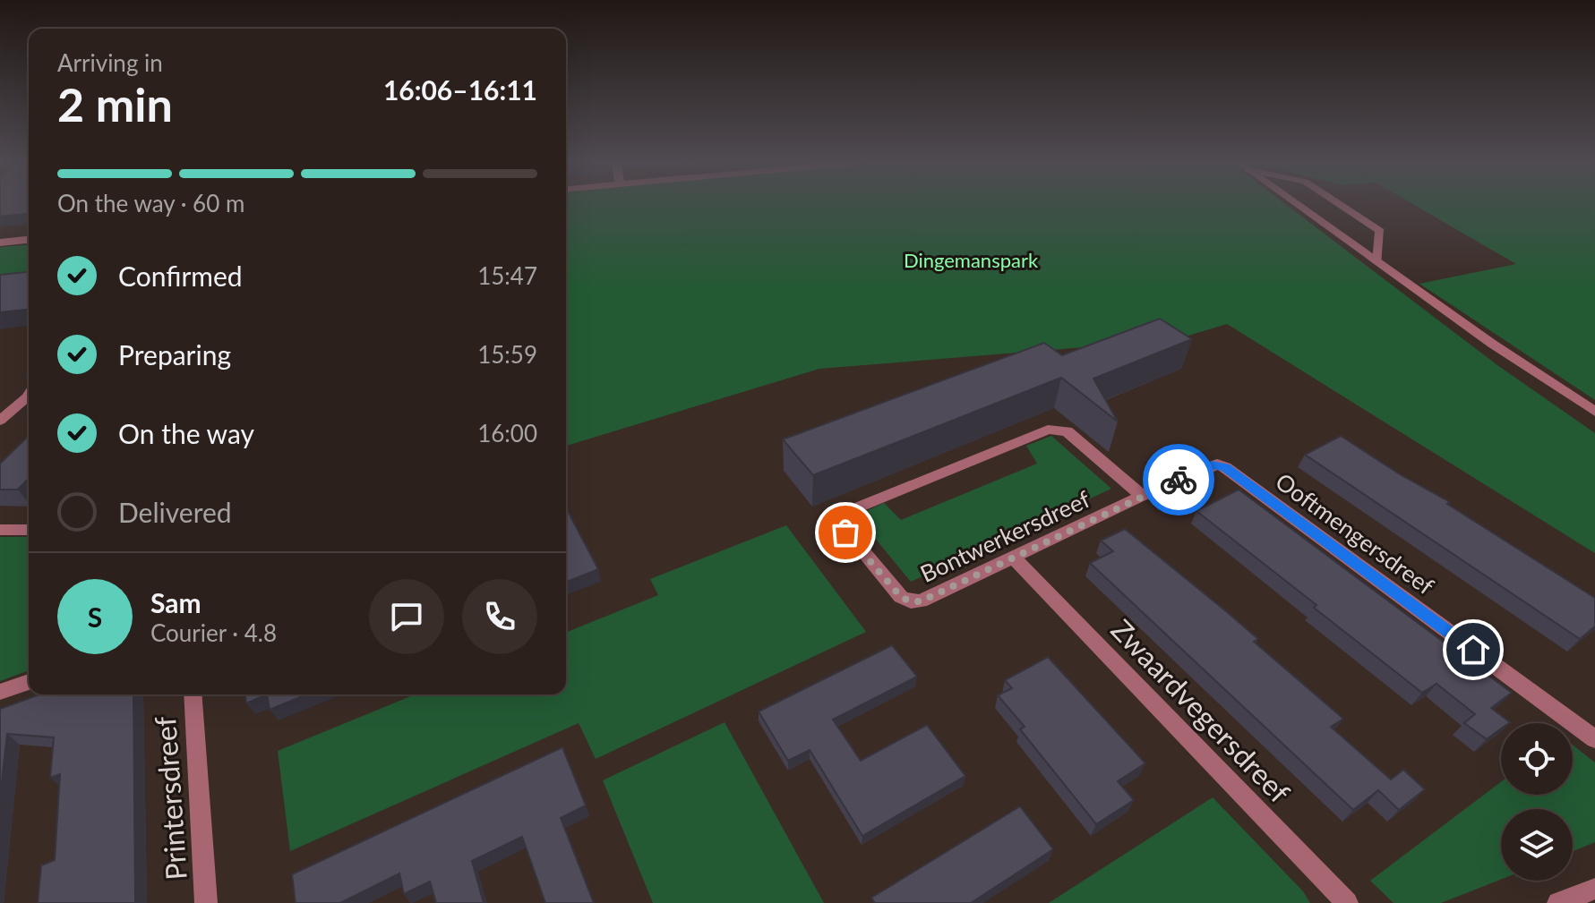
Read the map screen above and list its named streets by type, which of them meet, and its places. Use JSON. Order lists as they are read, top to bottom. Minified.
{"streets":{"street":["Ooftmengersdreef","Bontwerkersdreef","Zwaardvegersdreef","Printersdreef"]},"crossings":[["Ooftmengersdreef","Bontwerkersdreef"],["Bontwerkersdreef","Zwaardvegersdreef"]],"parks":["Dingemanspark"],"page":{"heading":["2 min","Arriving in","16:06–16:11"],"panel":["Sam","Courier · 4.8"],"bar":"On the way · 60 m","list":[["Confirmed","15:47"],["Preparing","15:59"],["On the way","16:00"],"Delivered"],"round":"S"}}
